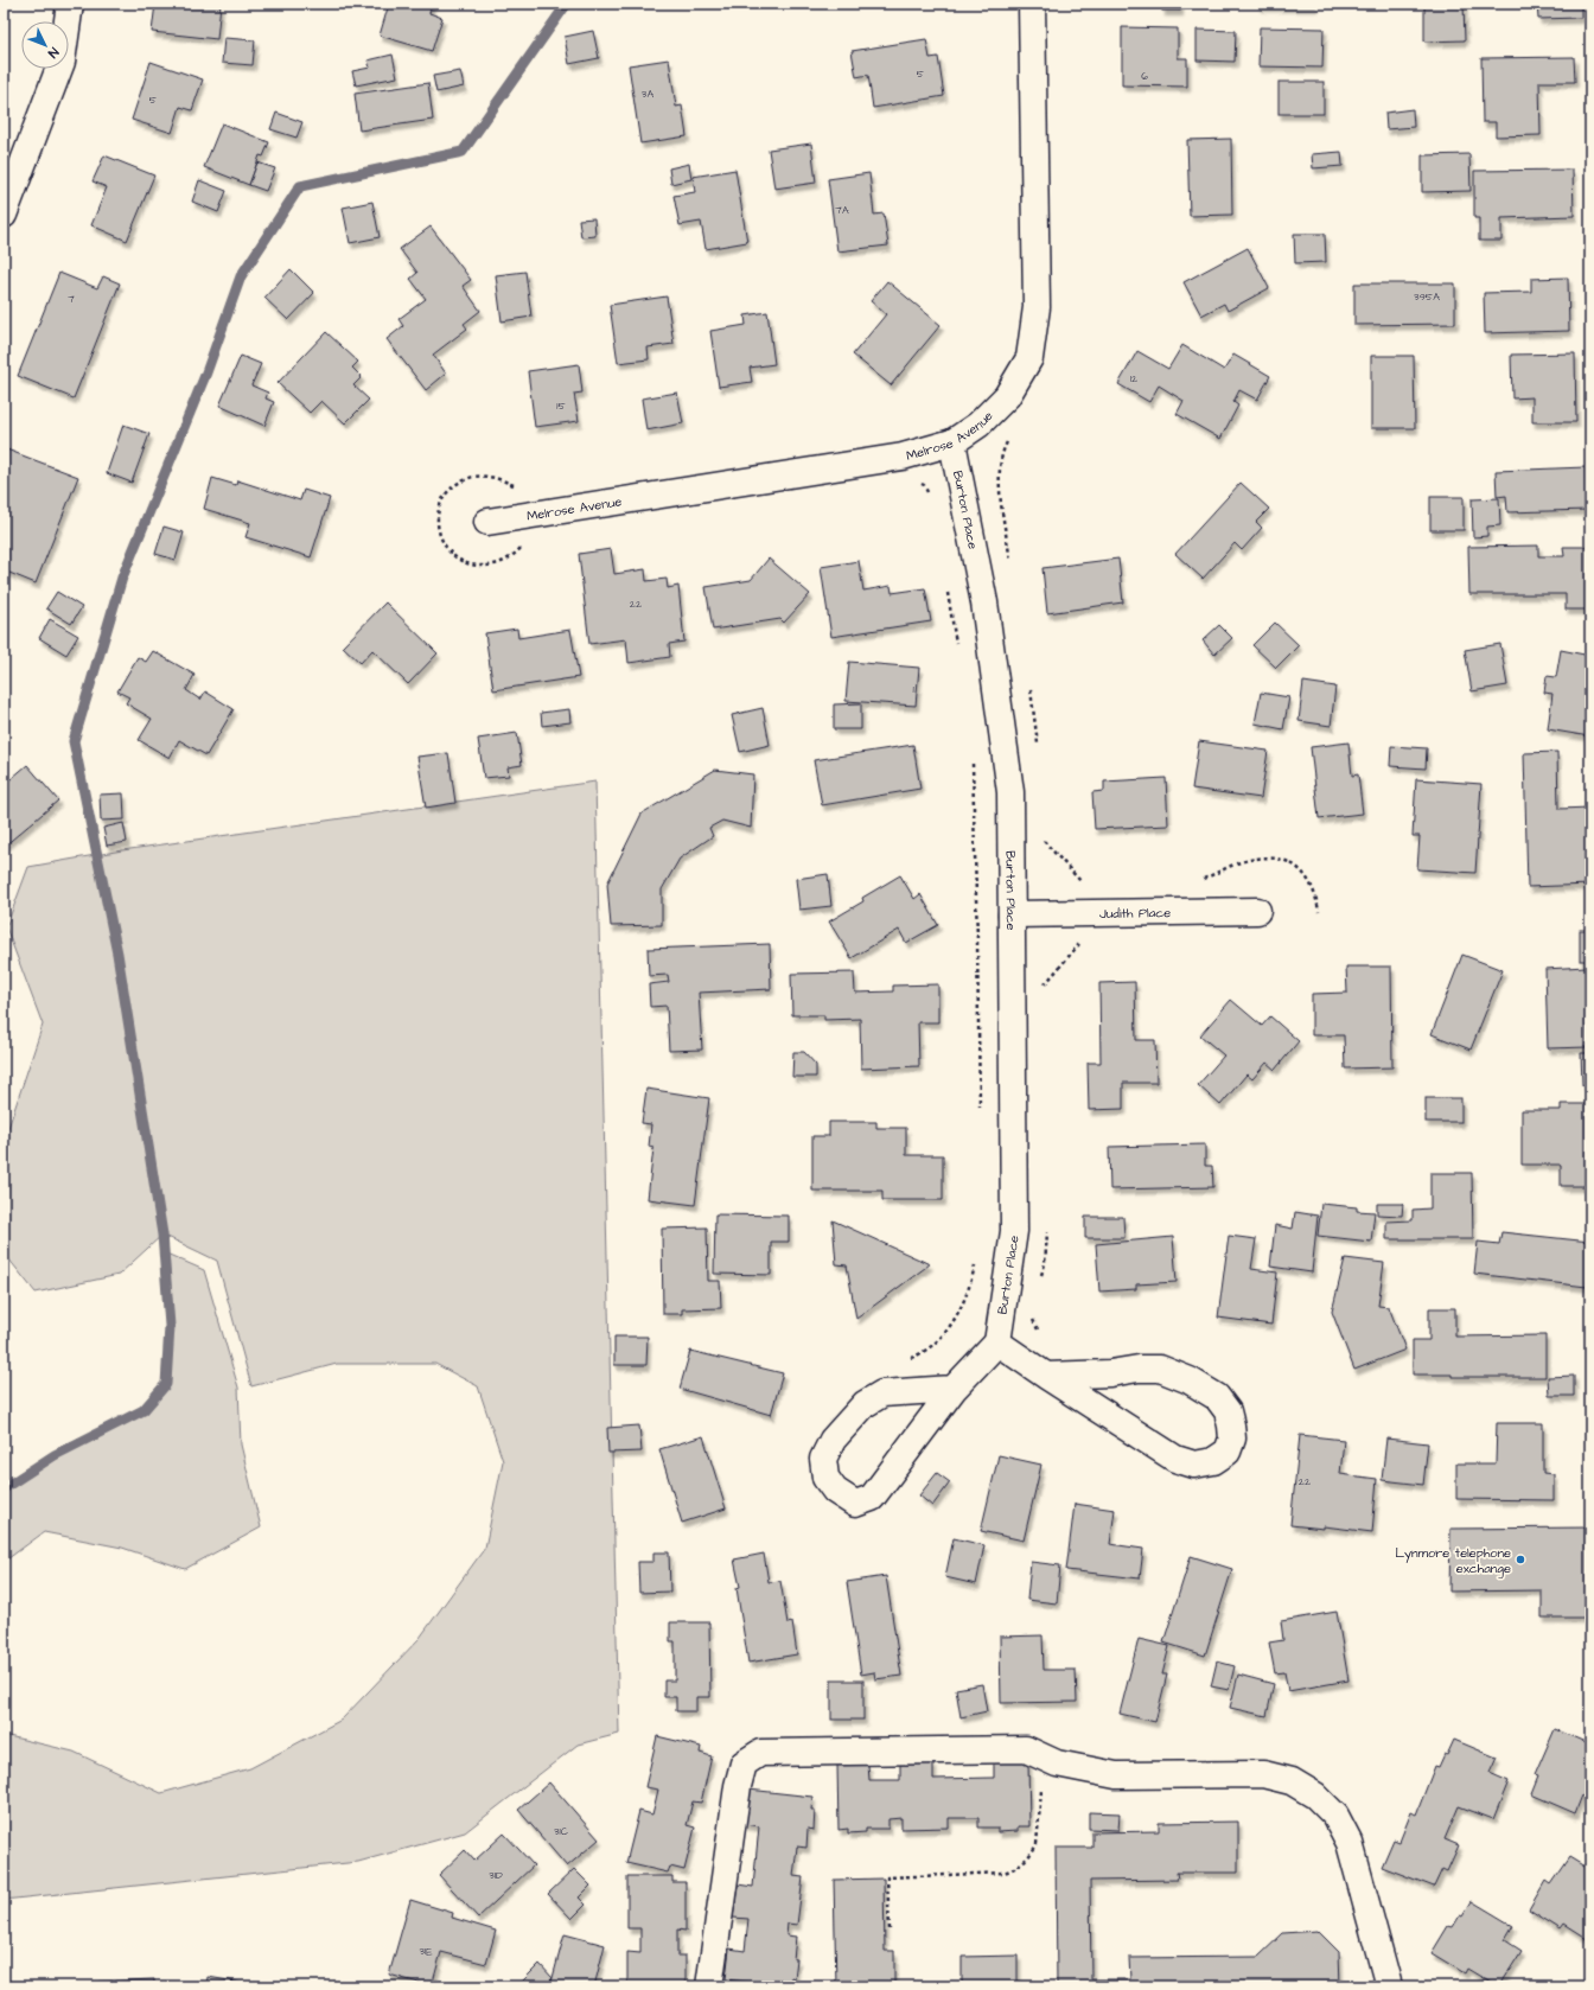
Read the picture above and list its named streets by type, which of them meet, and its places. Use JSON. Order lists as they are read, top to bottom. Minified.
{"streets":{"street":["Melrose Avenue","Burton Place","Judith Place"]},"crossings":[["Melrose Avenue","Burton Place"],["Burton Place","Judith Place"]],"places":["Lynmore telephone exchange"],"house_numbers":["5","6","3A","5","7A","395A","7","12","15","22","1","22","31C","31D","31E"],"north":"bottom right"}
